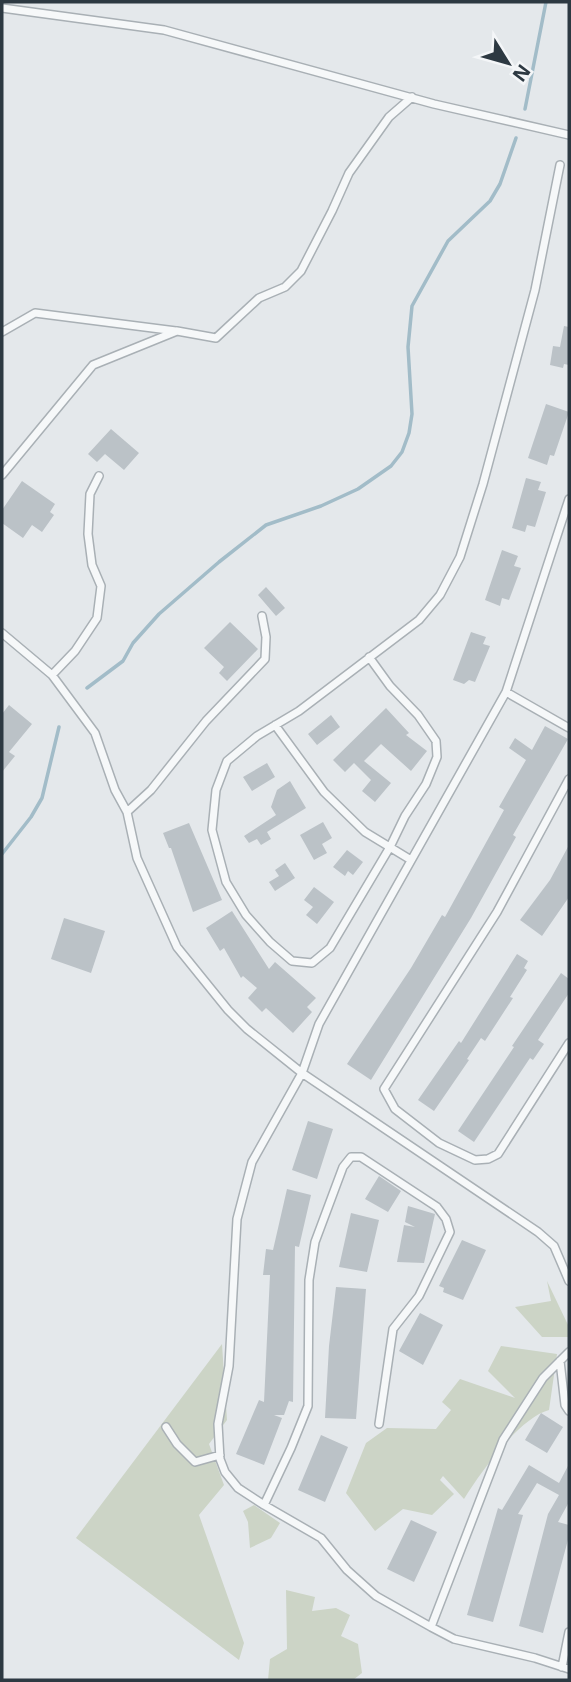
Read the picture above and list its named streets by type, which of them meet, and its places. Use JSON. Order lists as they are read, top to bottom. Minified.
{"north":"bottom right"}
